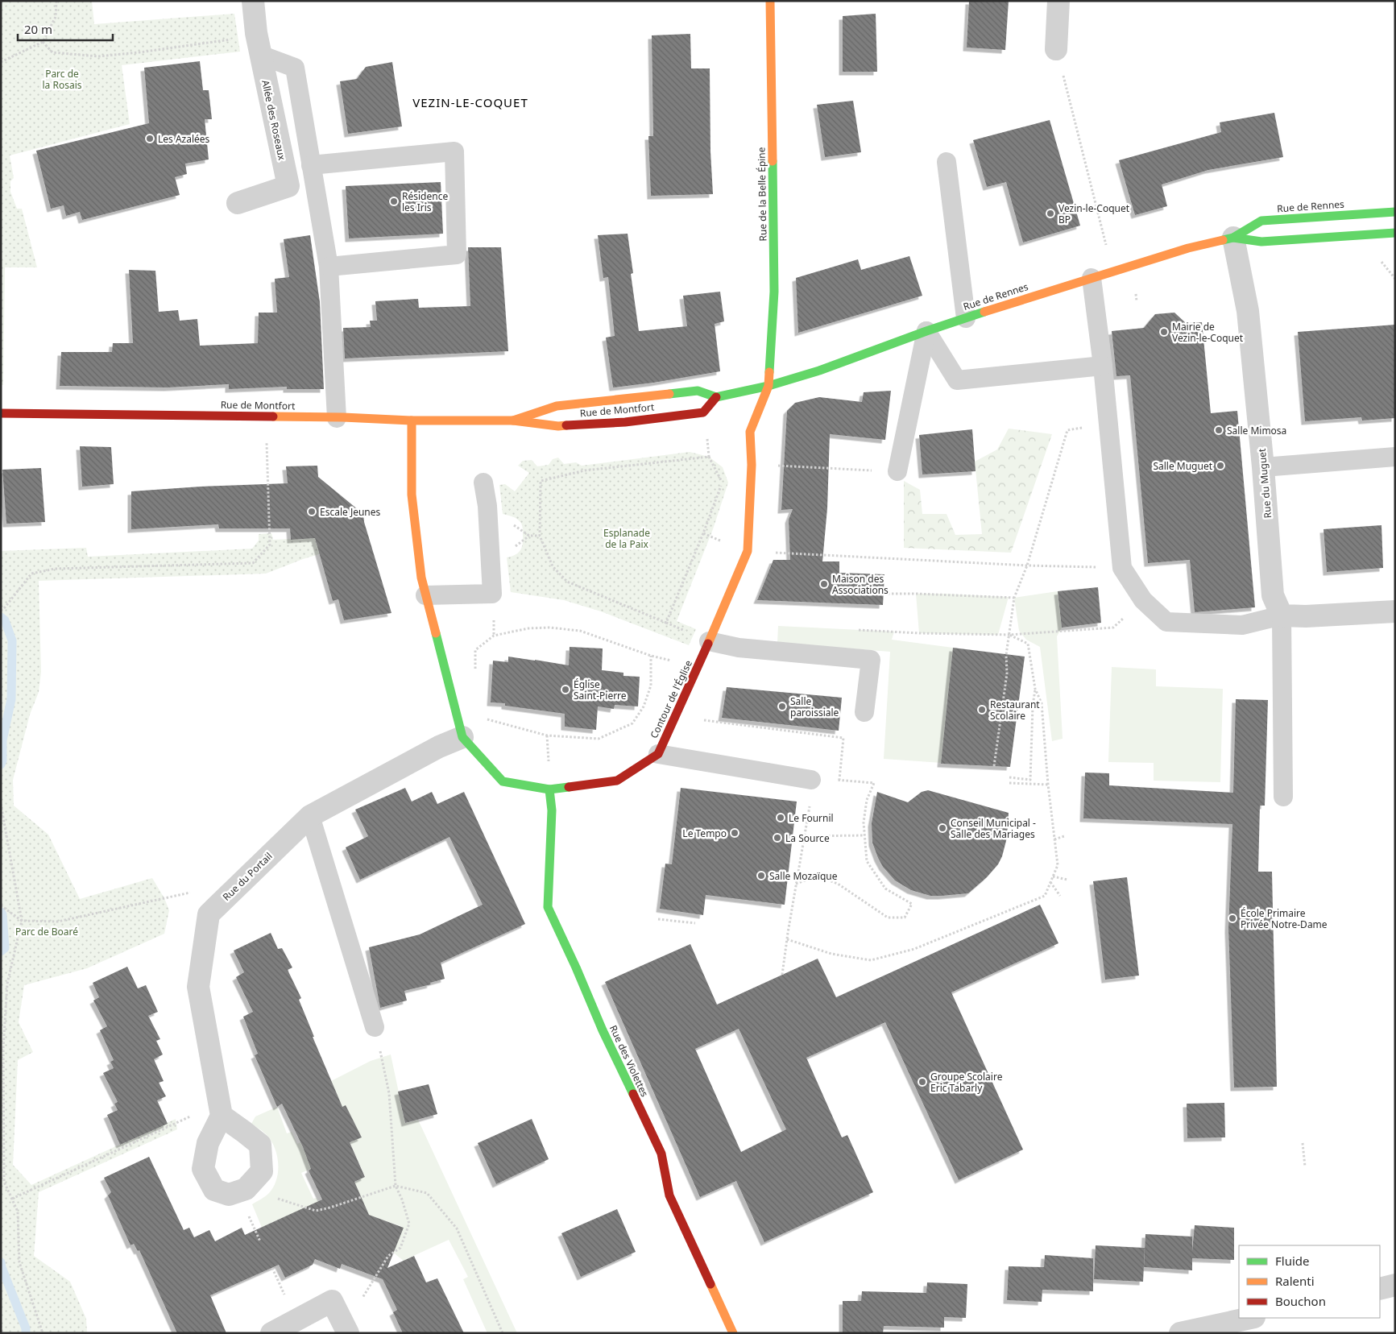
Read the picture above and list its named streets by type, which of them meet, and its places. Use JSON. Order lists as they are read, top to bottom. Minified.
{"streets":{"street":["Allée des Roseaux","Rue de la Belle Épine","Rue de Rennes","Rue de Montfort","Rue du Muguet","Contour de l'Église","Rue du Portail","Rue des Violettes"]},"crossings":[["Rue de la Belle Épine","Rue de Rennes"],["Rue de la Belle Épine","Contour de l'Église"],["Rue de Rennes","Rue du Muguet"],["Rue de Rennes","Contour de l'Église"],["Rue de Montfort","Contour de l'Église"],["Contour de l'Église","Rue du Portail"],["Contour de l'Église","Rue des Violettes"]],"districts":["VEZIN-LE-COQUET"],"parks":["Parc de la Rosais","Esplanade de la Paix","Parc de Boaré"],"places":["Les Azalées","Résidence les Iris","Vezin-le-Coquet BP","Mairie de Vezin-le-Coquet","Salle Mimosa","Salle Muguet","Escale Jeunes","Maison des Associations","Église Saint-Pierre","Salle paroissiale","Restaurant Scolaire","Le Fournil","Conseil Municipal - Salle des Mariages","Le Tempo","La Source","Salle Mozaïque","École Primaire Privée Notre-Dame","Groupe Scolaire Eric Tabarly"],"legend":["Fluide","Ralenti","Bouchon"],"scale_bar":"20 m"}
